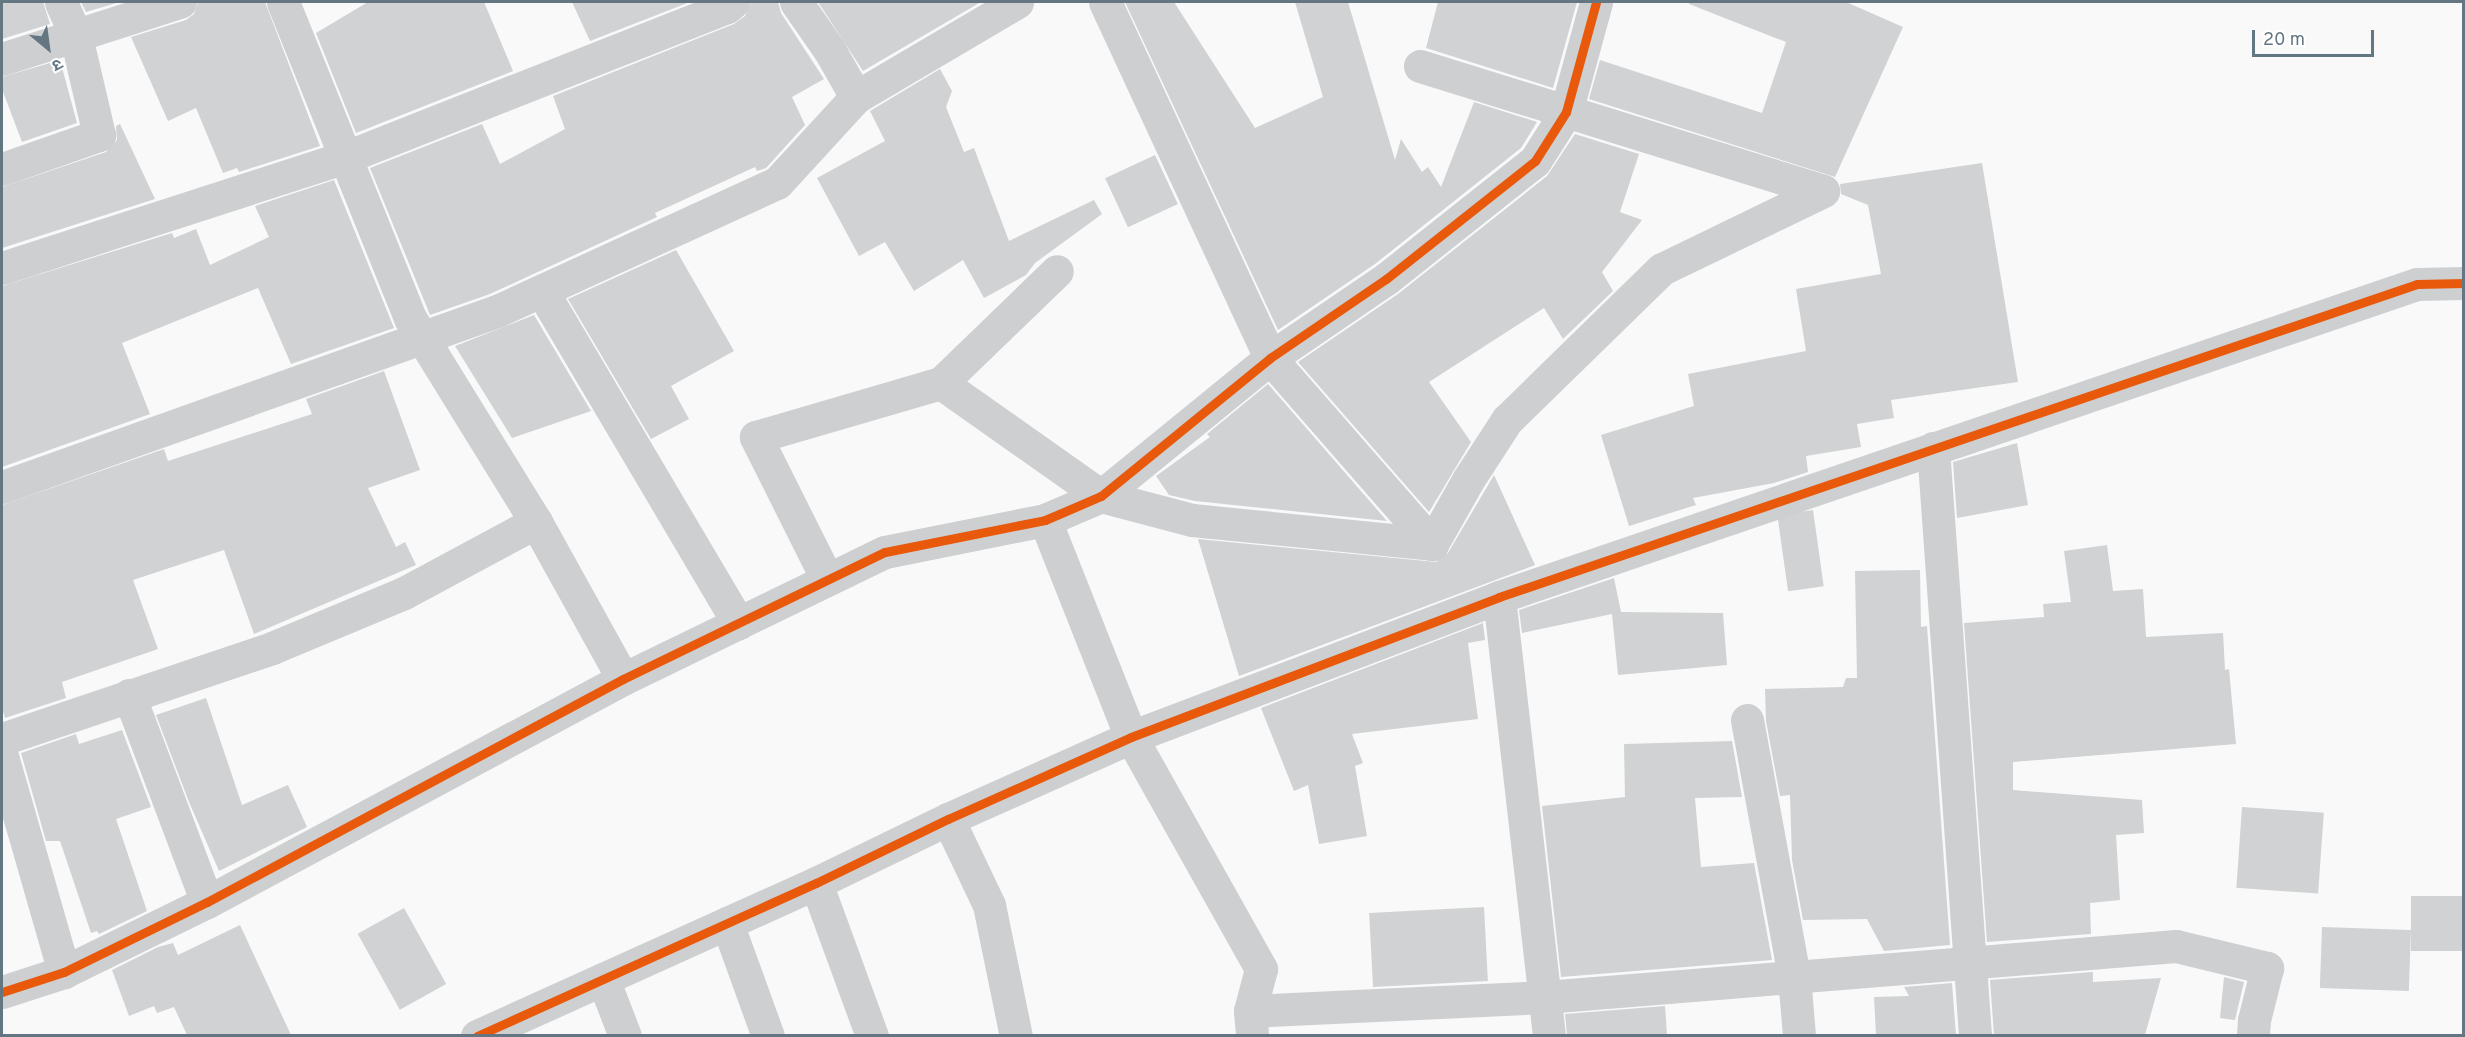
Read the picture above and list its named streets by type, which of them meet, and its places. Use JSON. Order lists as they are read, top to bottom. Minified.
{"scale_bar":"20 m","north":"bottom right"}
